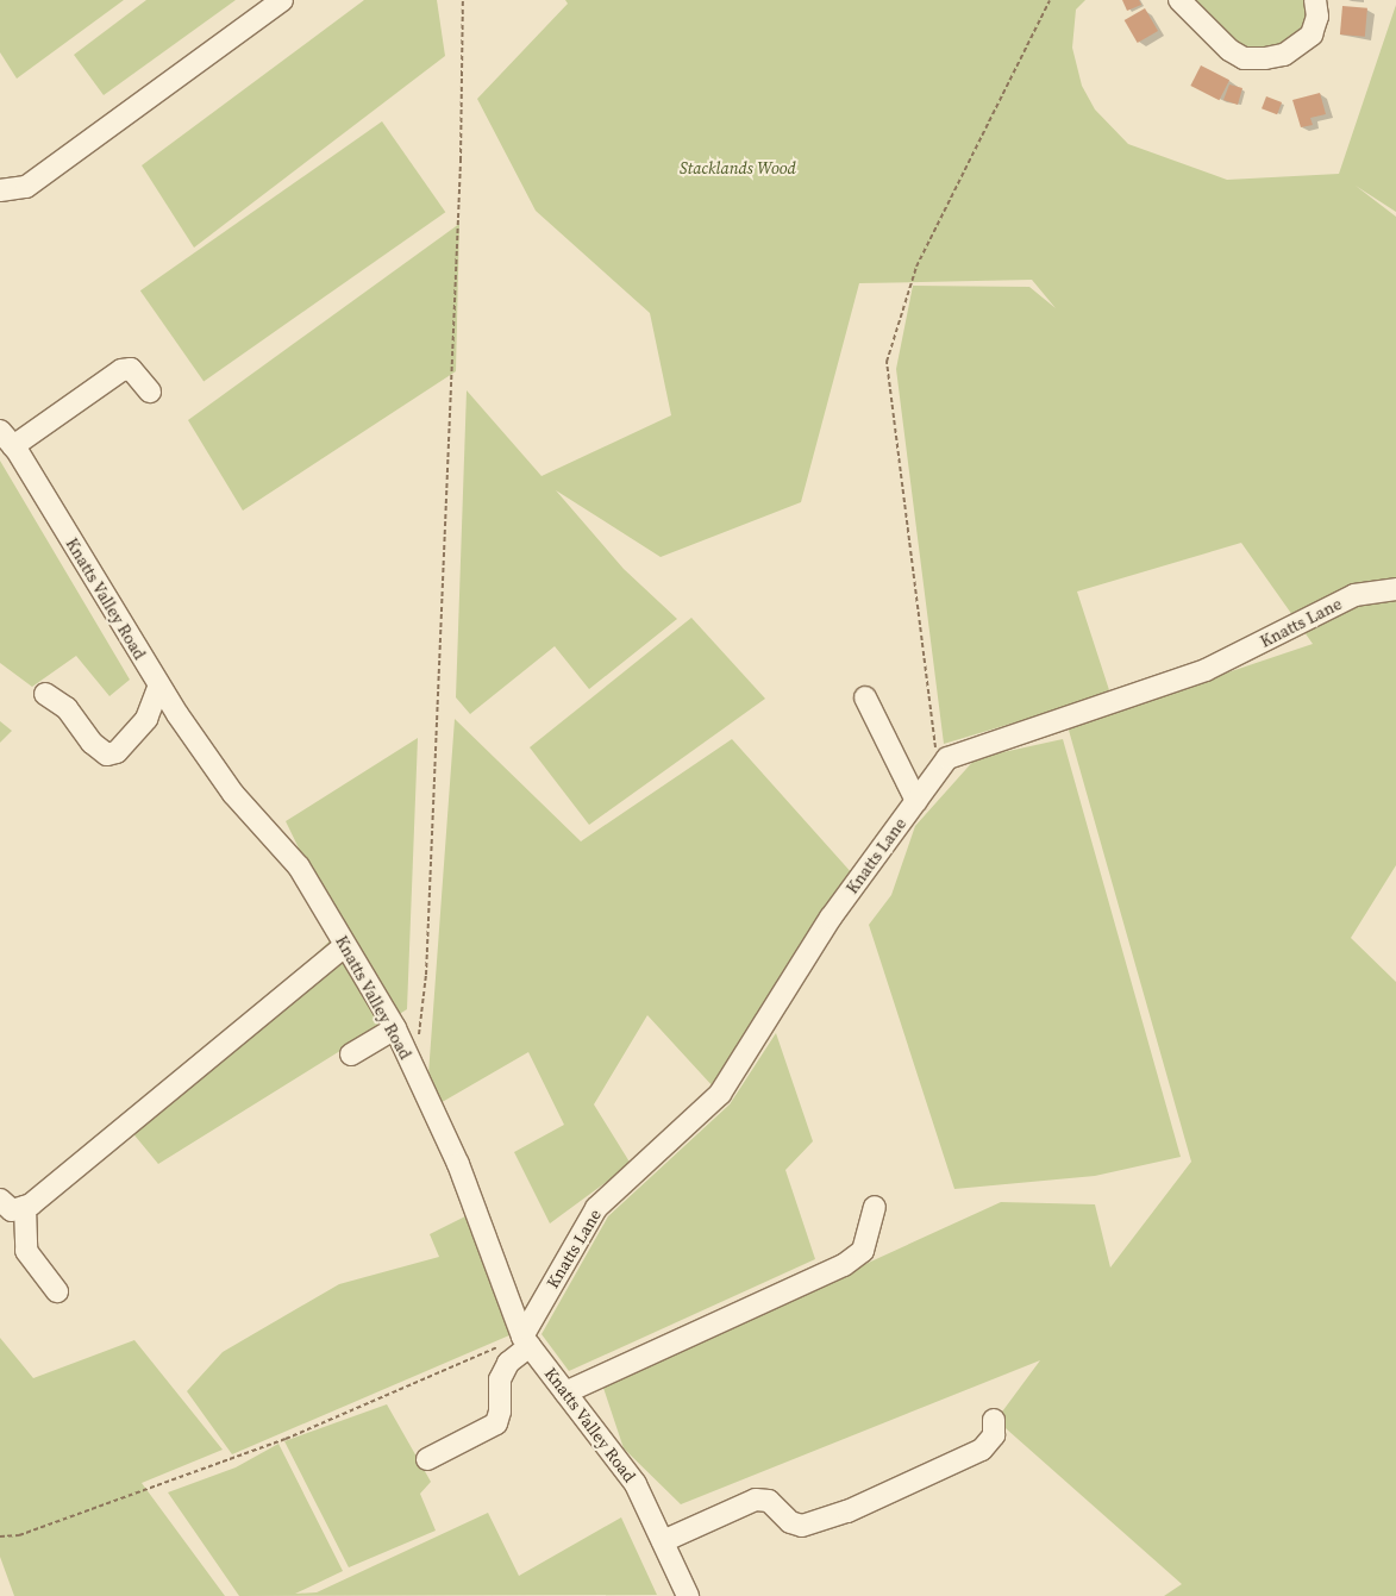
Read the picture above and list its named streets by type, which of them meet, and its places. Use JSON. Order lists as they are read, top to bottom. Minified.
{"streets":{"street":["Knatts Valley Road","Knatts Lane"]},"crossings":[["Knatts Valley Road","Knatts Lane"]],"parks":["Stacklands Wood"]}
